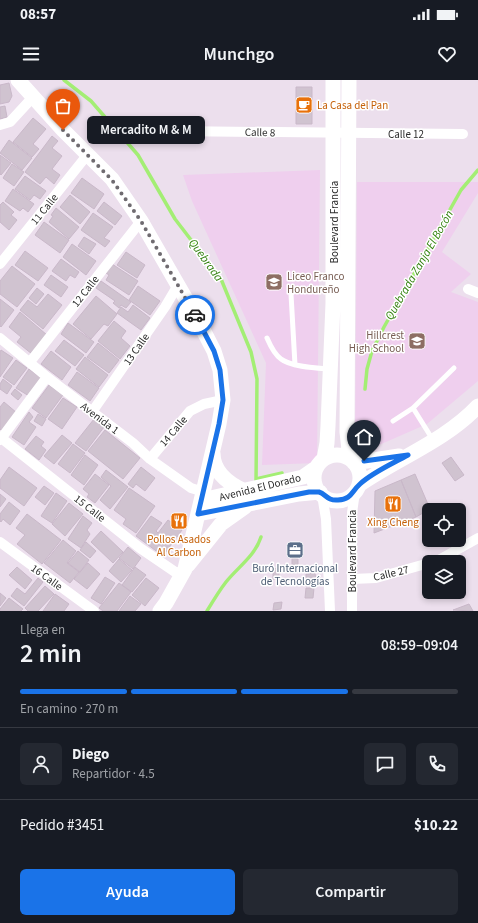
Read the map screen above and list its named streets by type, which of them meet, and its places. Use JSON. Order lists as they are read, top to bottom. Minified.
{"streets":{"street":["Calle 8","Calle 12","11 Calle","Boulevard Francia","12 Calle","13 Calle","Avenida 1","14 Calle","Avenida El Dorado","15 Calle","Calle 27","16 Calle"]},"crossings":[["Calle 8","Calle 12"],["Calle 8","Boulevard Francia"],["Calle 12","Boulevard Francia"],["Boulevard Francia","Avenida El Dorado"],["Boulevard Francia","Calle 27"],["12 Calle","Avenida 1"],["13 Calle","Avenida 1"],["Avenida 1","14 Calle"],["Avenida 1","Avenida El Dorado"]],"water":["Quebrada","Quebrada Zanja El Bocón"],"places":{"cafe":["La Casa del Pan"],"other":["Mercadito M & M"],"school or university":["Liceo Franco Hondureño","Hillcrest High School"],"restaurant":["Xing Cheng","Pollos Asados Al Carbon"],"office":["Buró Internacional de Tecnologías"]},"page":{"status":"08:57","header":"Munchgo","bubble":"Mercadito M & M","heading":["2 min","Llega en","08:59–09:04"],"panel":["Diego","Repartidor · 4.5","Pedido #3451","$10.22"],"bar":"En camino · 270 m","buttons":["Ayuda","Compartir"]}}
